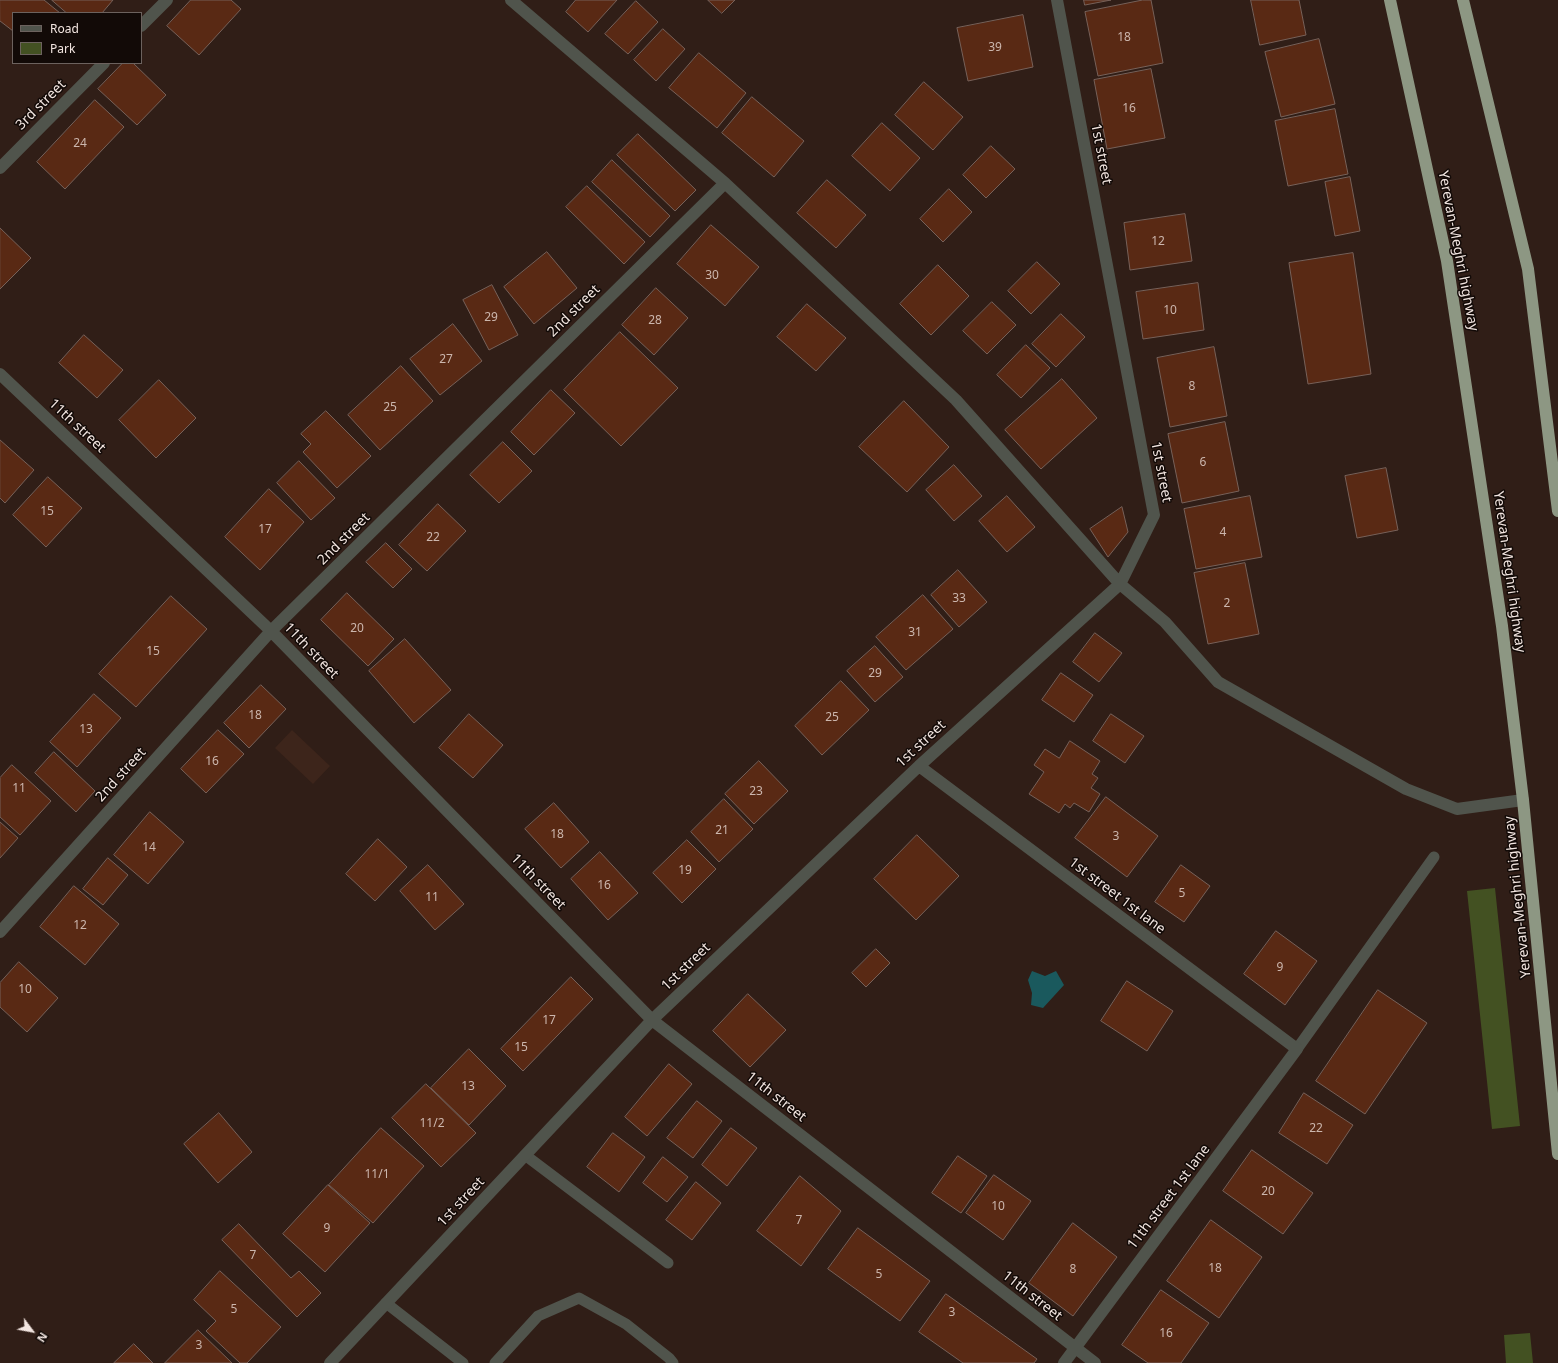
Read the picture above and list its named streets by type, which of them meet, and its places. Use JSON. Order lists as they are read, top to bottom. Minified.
{"streets":{"highway":["Yerevan-Meghri highway"],"street":["3rd street","1st street","2nd street","11th street","1st street 1st lane","11th street 1st lane"]},"crossings":[["1st street","11th street"],["1st street","1st street 1st lane"],["2nd street","11th street"],["11th street","11th street 1st lane"],["1st street 1st lane","11th street 1st lane"]],"house_numbers":["18","39","16","24","12","30","10","29","28","27","8","25","6","15","17","4","22","33","2","20","31","15","29","18","25","13","16","11","23","21","18","3","14","19","16","5","11","12","9","10","17","15","13","11/2","22","11/1","20","10","7","9","7","18","8","5","5","3","16","3"],"legend":["Road","Park"],"north":"bottom right"}
